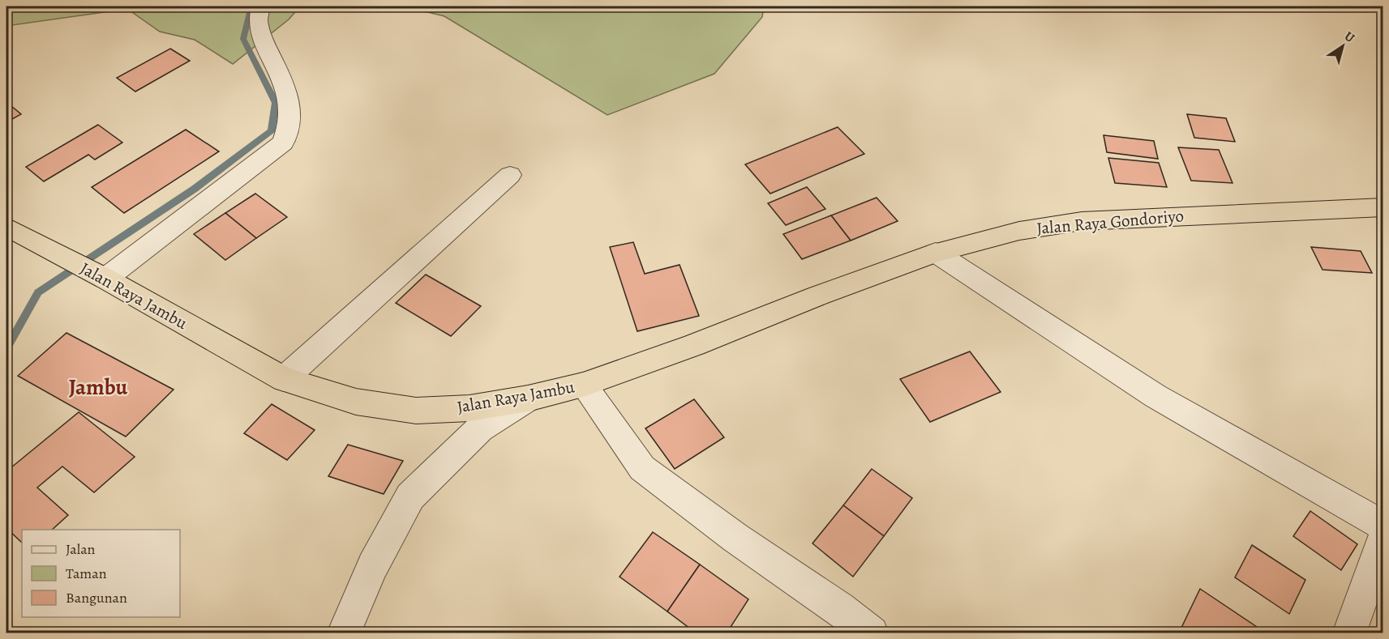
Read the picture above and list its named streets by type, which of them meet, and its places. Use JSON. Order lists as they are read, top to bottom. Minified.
{"streets":{"highway":["Jalan Raya Gondoriyo","Jalan Raya Jambu"]},"crossings":[["Jalan Raya Gondoriyo","Jalan Raya Jambu"]],"districts":["Jambu"],"legend":["Jalan","Taman","Bangunan"],"north":"top right"}
